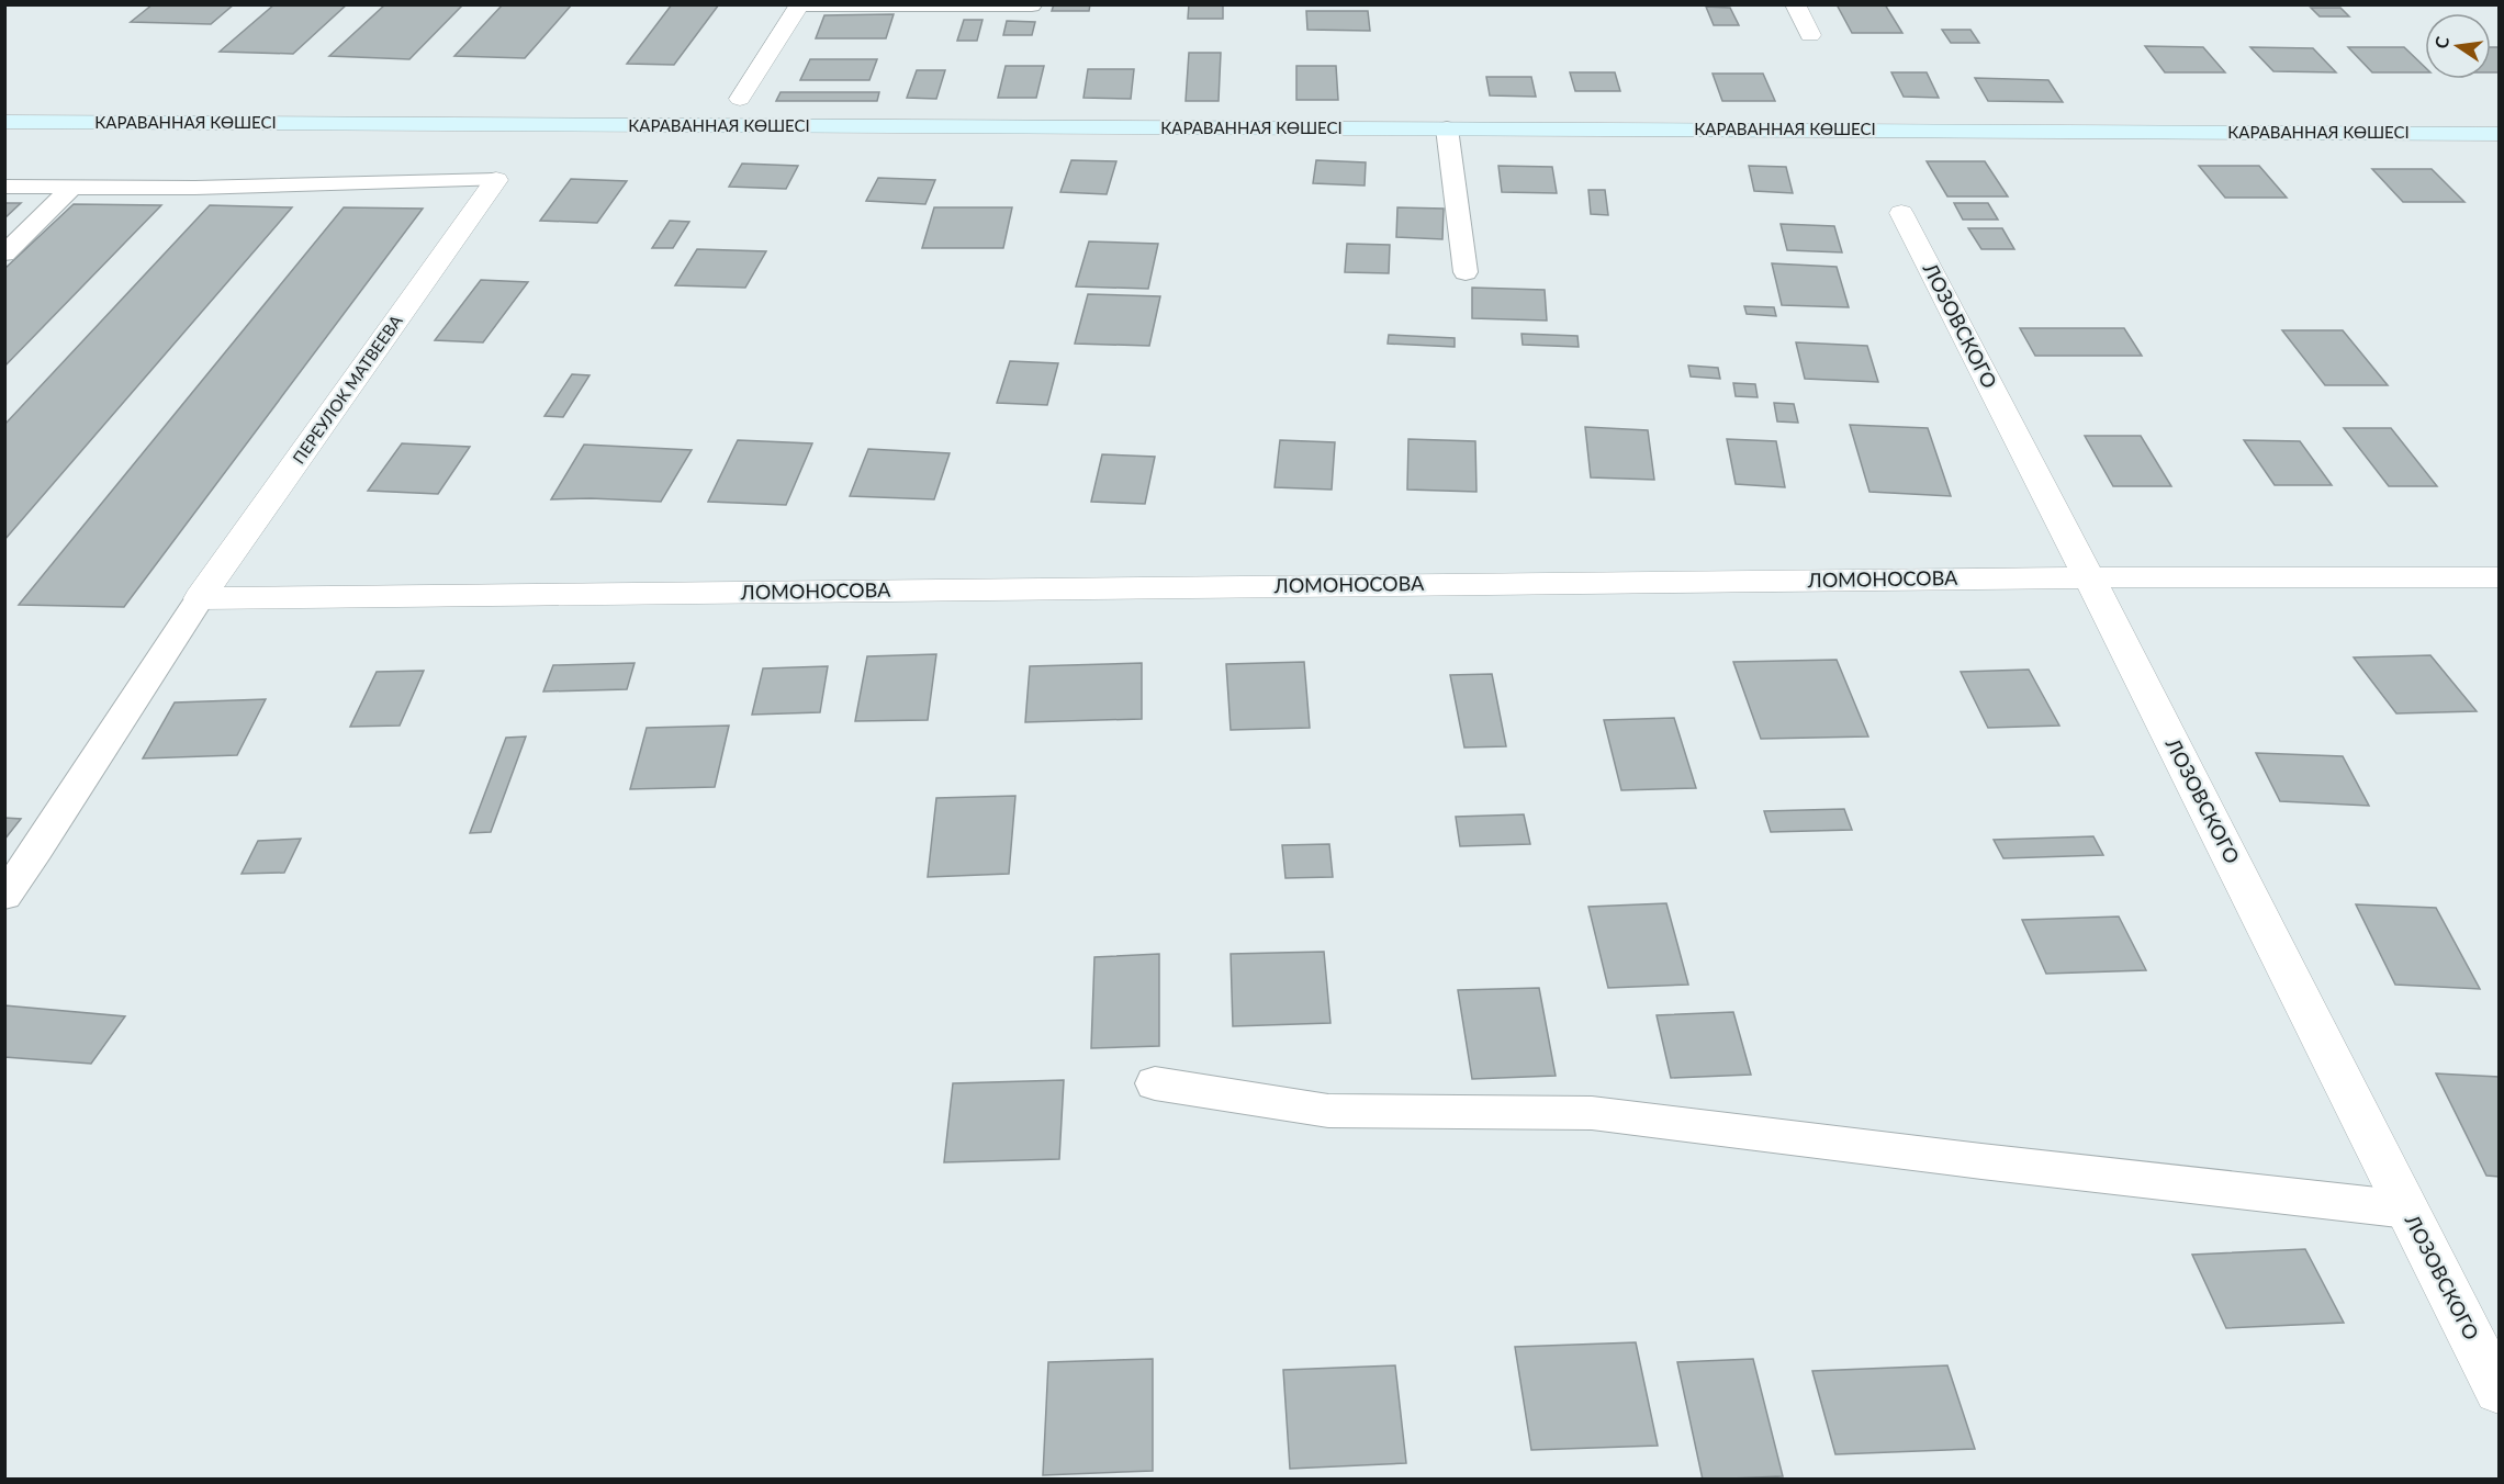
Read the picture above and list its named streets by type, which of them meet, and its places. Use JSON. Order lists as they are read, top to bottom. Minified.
{"streets":{"main road":["КАРАВАННАЯ КӨШЕСІ"],"street":["ЛОЗОВСКОГО","ПЕРЕУЛОК МАТВЕЕВА","ЛОМОНОСОВА"]},"crossings":[["ЛОЗОВСКОГО","ЛОМОНОСОВА"],["ПЕРЕУЛОК МАТВЕЕВА","ЛОМОНОСОВА"]],"north":"left"}
